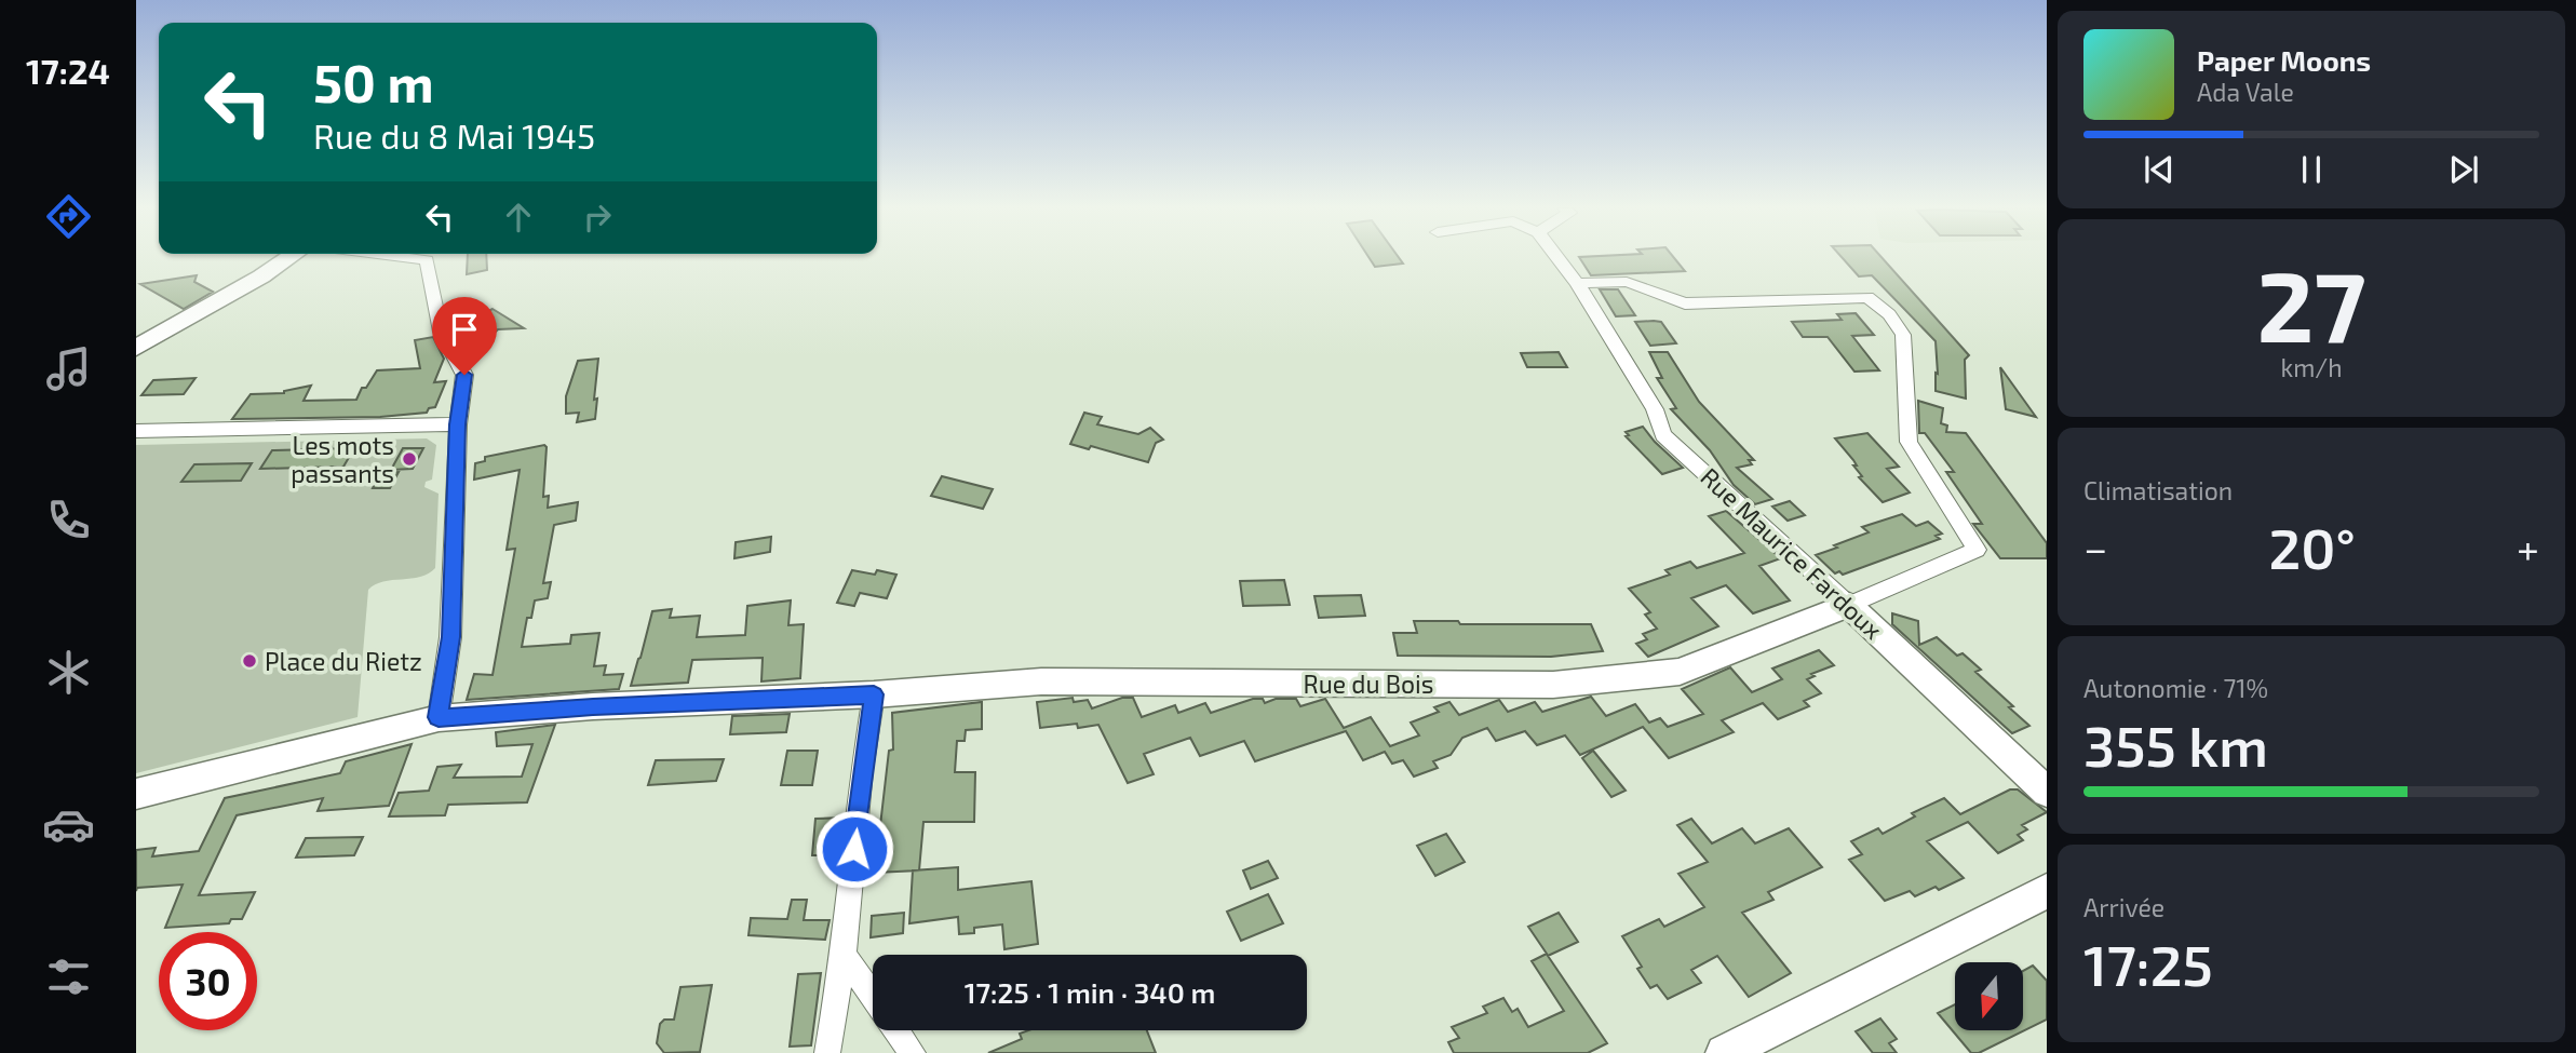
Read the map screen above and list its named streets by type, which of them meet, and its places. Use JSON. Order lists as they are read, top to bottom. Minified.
{"streets":{"street":["Rue Maurice Fardoux","Rue du Bois"]},"crossings":[["Rue Maurice Fardoux","Rue du Bois"]],"places":["Les mots passants","Place du Rietz"],"north":"bottom","page":{"tabs":"17:24","turn":["50 m","Rue du 8 Mai 1945"],"song":["Paper Moons","Ada Vale"],"tile":[["27","km/h"],"Climatisation",["Autonomie · 71%","355 km"],["Arrivée","17:25"]],"heat":["−","20°","+"],"limit":"30","trip":"17:25 · 1 min · 340 m"}}
